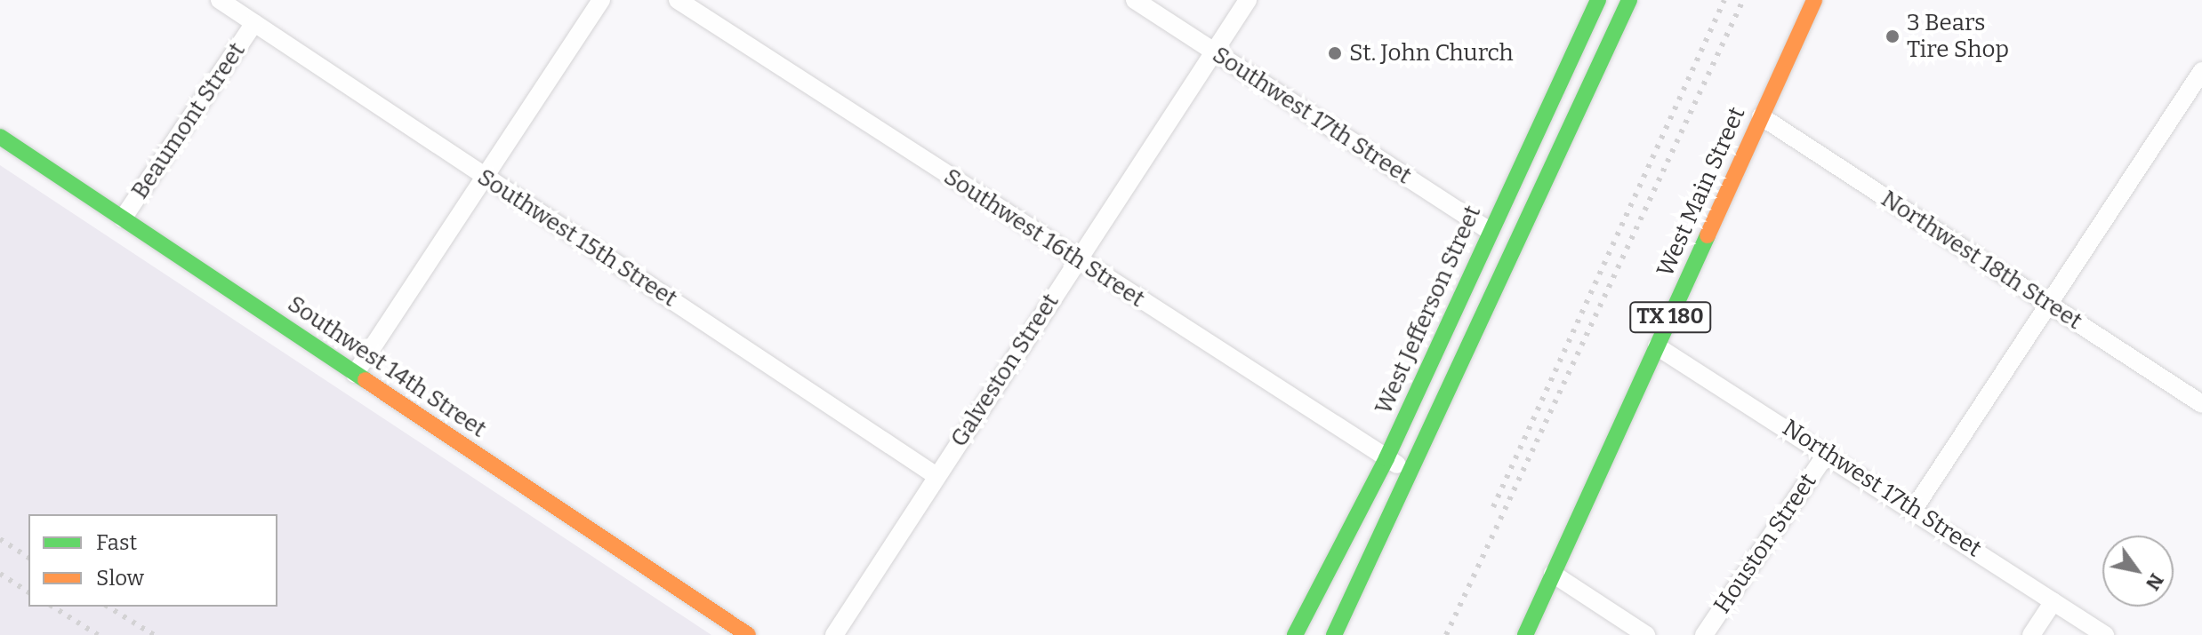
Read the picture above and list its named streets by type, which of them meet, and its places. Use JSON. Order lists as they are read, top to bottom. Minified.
{"streets":{"main road":["West Main Street","West Jefferson Street","TX 180","Southwest 14th Street"],"street":["Southwest 17th Street","Beaumont Street","Southwest 15th Street","Southwest 16th Street","Northwest 18th Street","Galveston Street","Northwest 17th Street","Houston Street"]},"crossings":[["Southwest 17th Street","West Jefferson Street"],["Southwest 17th Street","Galveston Street"],["Beaumont Street","Southwest 15th Street"],["Beaumont Street","Southwest 14th Street"],["West Main Street","Northwest 18th Street"],["West Main Street","Northwest 17th Street"],["Southwest 15th Street","Galveston Street"],["Southwest 16th Street","West Jefferson Street"],["Southwest 16th Street","Galveston Street"],["Northwest 17th Street","Houston Street"]],"places":["3 Bears Tire Shop","St. John Church"],"legend":["Fast","Slow"],"north":"bottom right"}
